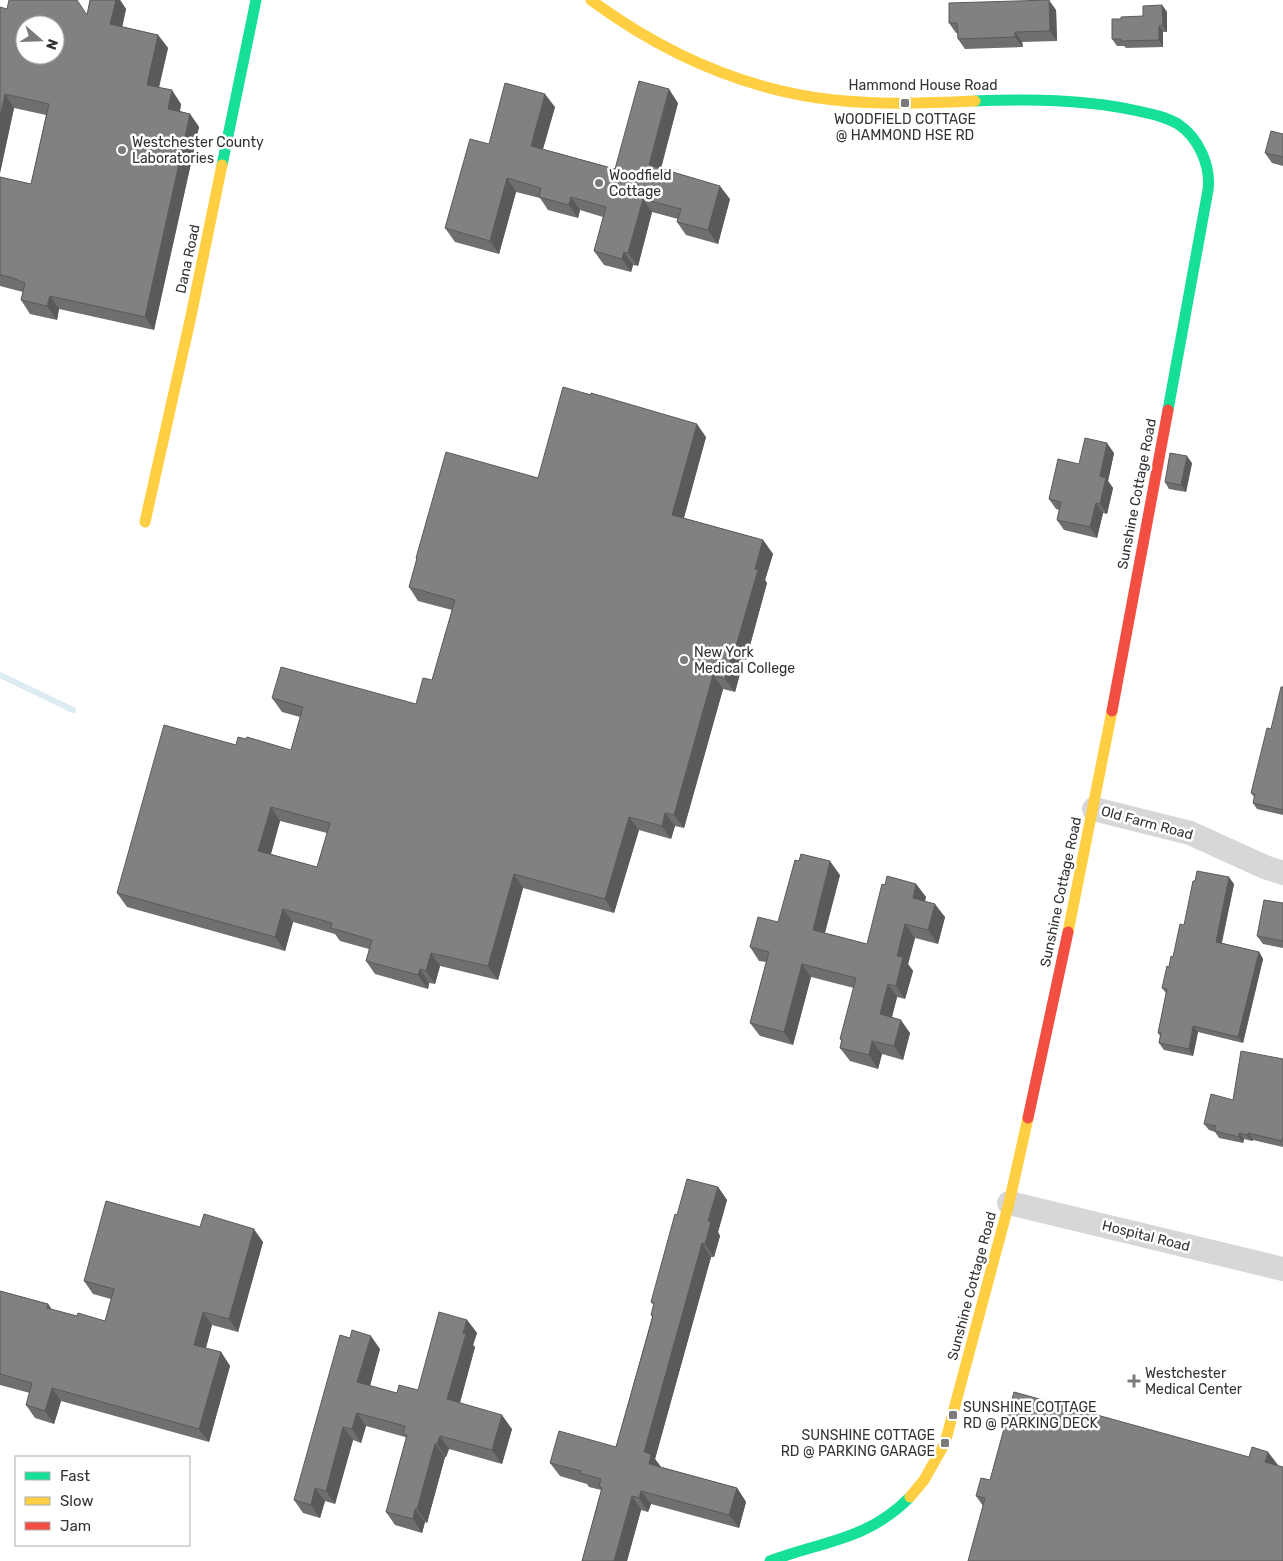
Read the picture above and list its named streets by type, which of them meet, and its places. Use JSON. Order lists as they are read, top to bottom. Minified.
{"streets":{"street":["Hammond House Road","Dana Road","Sunshine Cottage Road","Old Farm Road","Hospital Road"]},"crossings":[["Hammond House Road","Sunshine Cottage Road"],["Sunshine Cottage Road","Old Farm Road"],["Sunshine Cottage Road","Hospital Road"]],"places":{"transit":["WOODFIELD COTTAGE @ HAMMOND HSE RD","SUNSHINE COTTAGE RD @ PARKING DECK","SUNSHINE COTTAGE RD @ PARKING GARAGE"],"other":["Westchester County Laboratories","Woodfield Cottage","New York Medical College"],"health":["Westchester Medical Center"]},"legend":["Fast","Slow","Jam"],"north":"right"}
